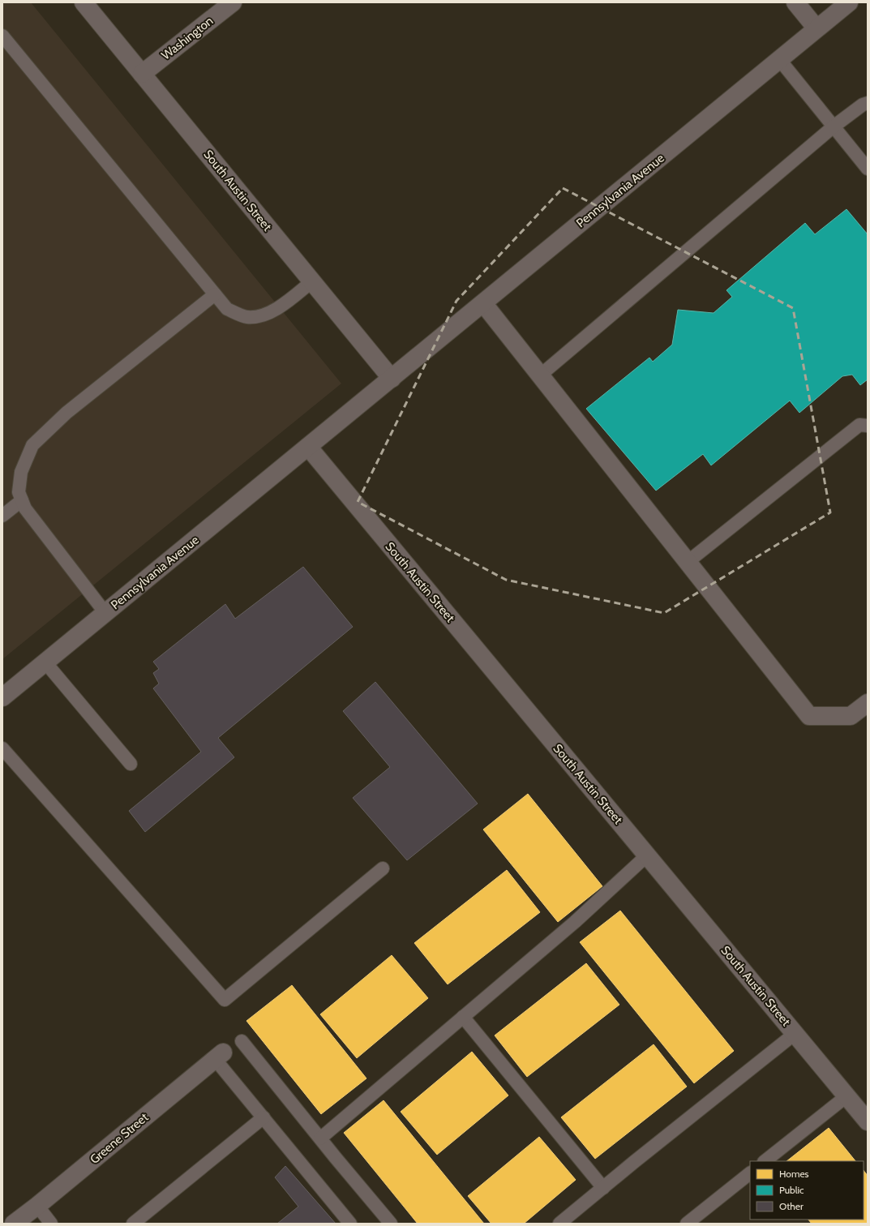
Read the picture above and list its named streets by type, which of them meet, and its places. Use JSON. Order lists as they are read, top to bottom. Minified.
{"streets":{"street":["Washington","South Austin Street","Pennsylvania Avenue","Greene Street"]},"crossings":[["Washington","South Austin Street"],["South Austin Street","Pennsylvania Avenue"]],"legend":["Homes","Public","Other"]}
